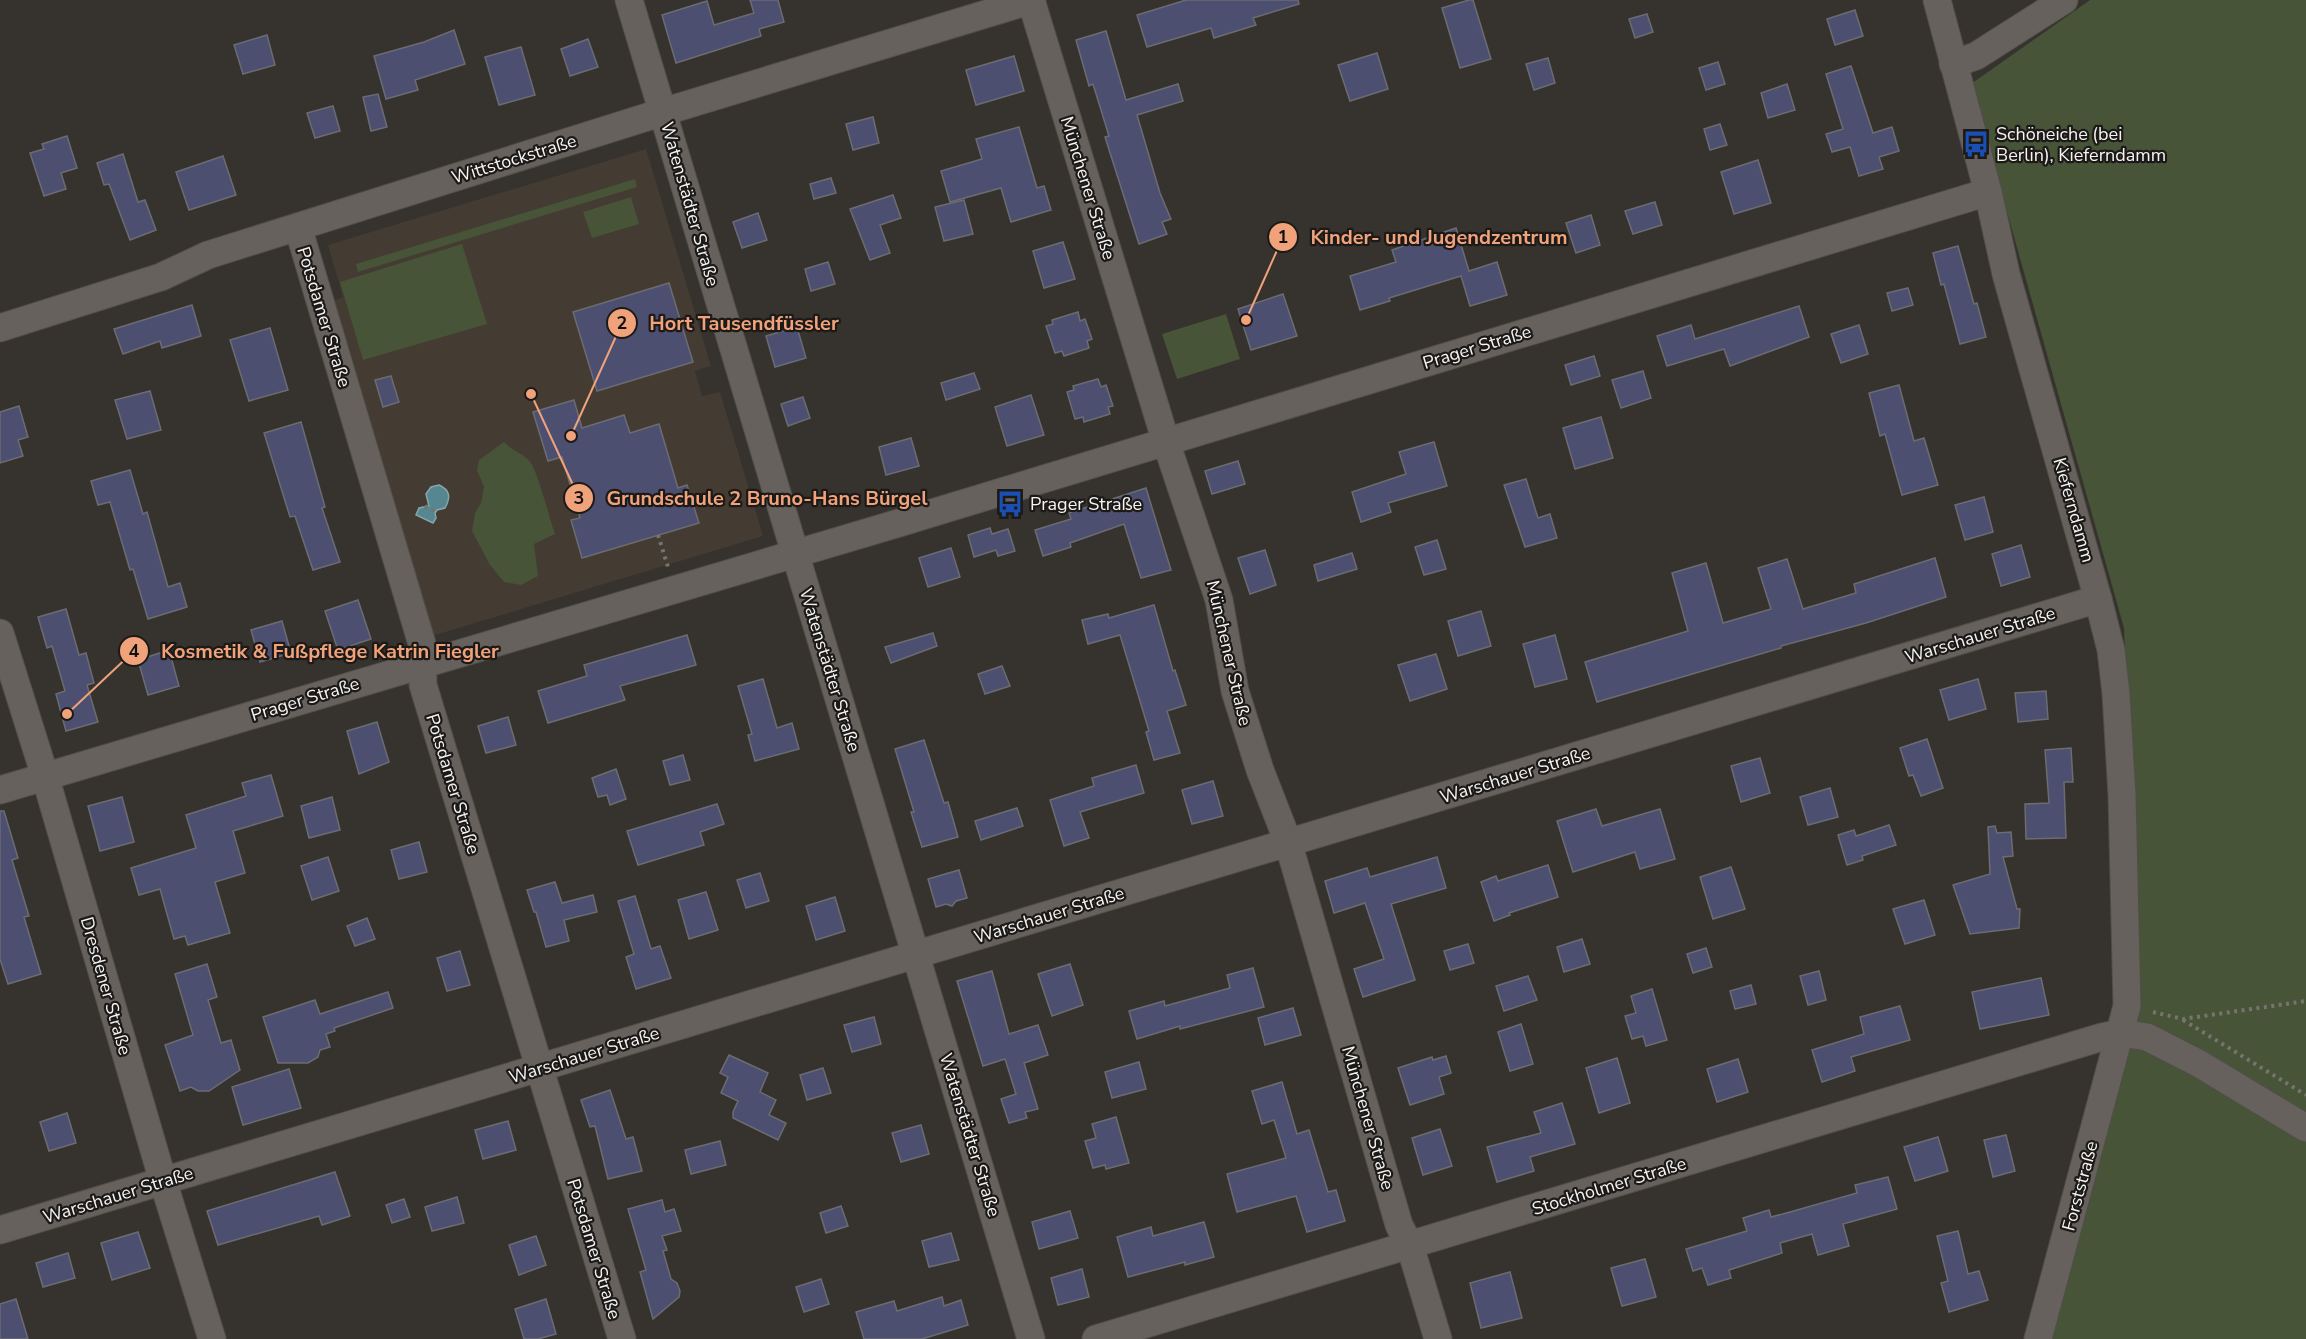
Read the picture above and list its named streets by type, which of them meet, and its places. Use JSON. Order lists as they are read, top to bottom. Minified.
{"streets":{"street":["Wittstockstraße","Münchener Straße","Watenstädter Straße","Potsdamer Straße","Prager Straße","Kieferndamm","Warschauer Straße","Dresdener Straße","Stockholmer Straße","Forststraße"]},"crossings":[["Wittstockstraße","Münchener Straße"],["Wittstockstraße","Watenstädter Straße"],["Wittstockstraße","Potsdamer Straße"],["Münchener Straße","Prager Straße"],["Münchener Straße","Warschauer Straße"],["Münchener Straße","Stockholmer Straße"],["Watenstädter Straße","Prager Straße"],["Watenstädter Straße","Warschauer Straße"],["Potsdamer Straße","Prager Straße"],["Potsdamer Straße","Warschauer Straße"],["Prager Straße","Kieferndamm"],["Prager Straße","Dresdener Straße"],["Kieferndamm","Warschauer Straße"],["Kieferndamm","Stockholmer Straße"],["Kieferndamm","Forststraße"],["Warschauer Straße","Dresdener Straße"],["Stockholmer Straße","Forststraße"]],"places":{"bus stop":["Schöneiche (bei Berlin), Kieferndamm","Prager Straße"],"other":["Kinder- und Jugendzentrum","Grundschule 2 Bruno-Hans Bürgel","Hort Tausendfüssler","Kosmetik & Fußpflege Katrin Fiegler"]}}
